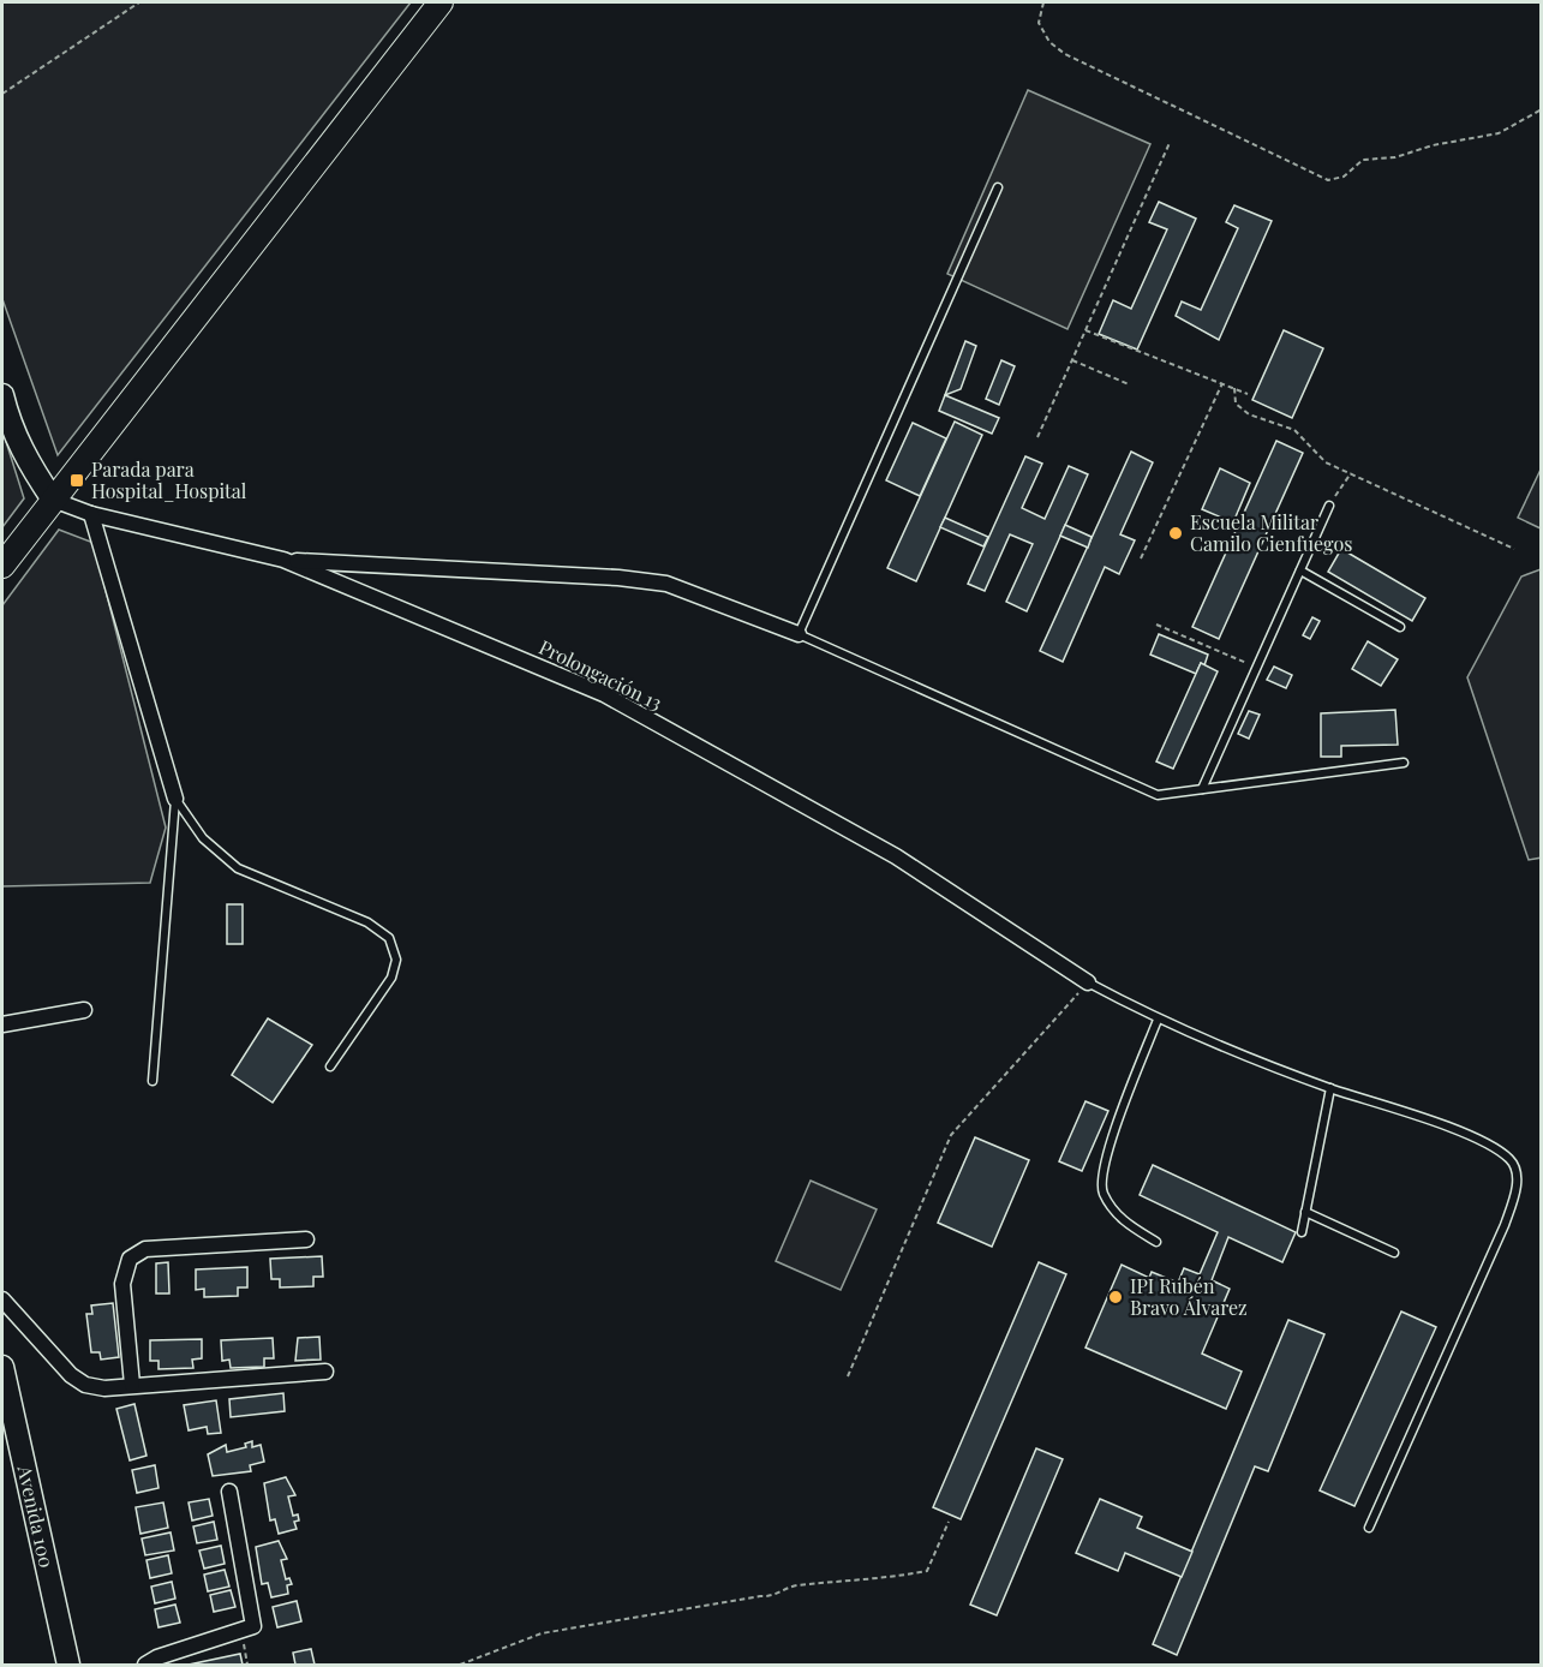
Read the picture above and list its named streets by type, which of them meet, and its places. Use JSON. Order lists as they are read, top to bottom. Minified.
{"streets":{"street":["Prolongación 13","Avenida 100"]},"places":{"transit":["Parada para Hospital_Hospital"],"other":["Escuela Militar Camilo Cienfuegos","IPI Rubén Bravo Álvarez"]}}
